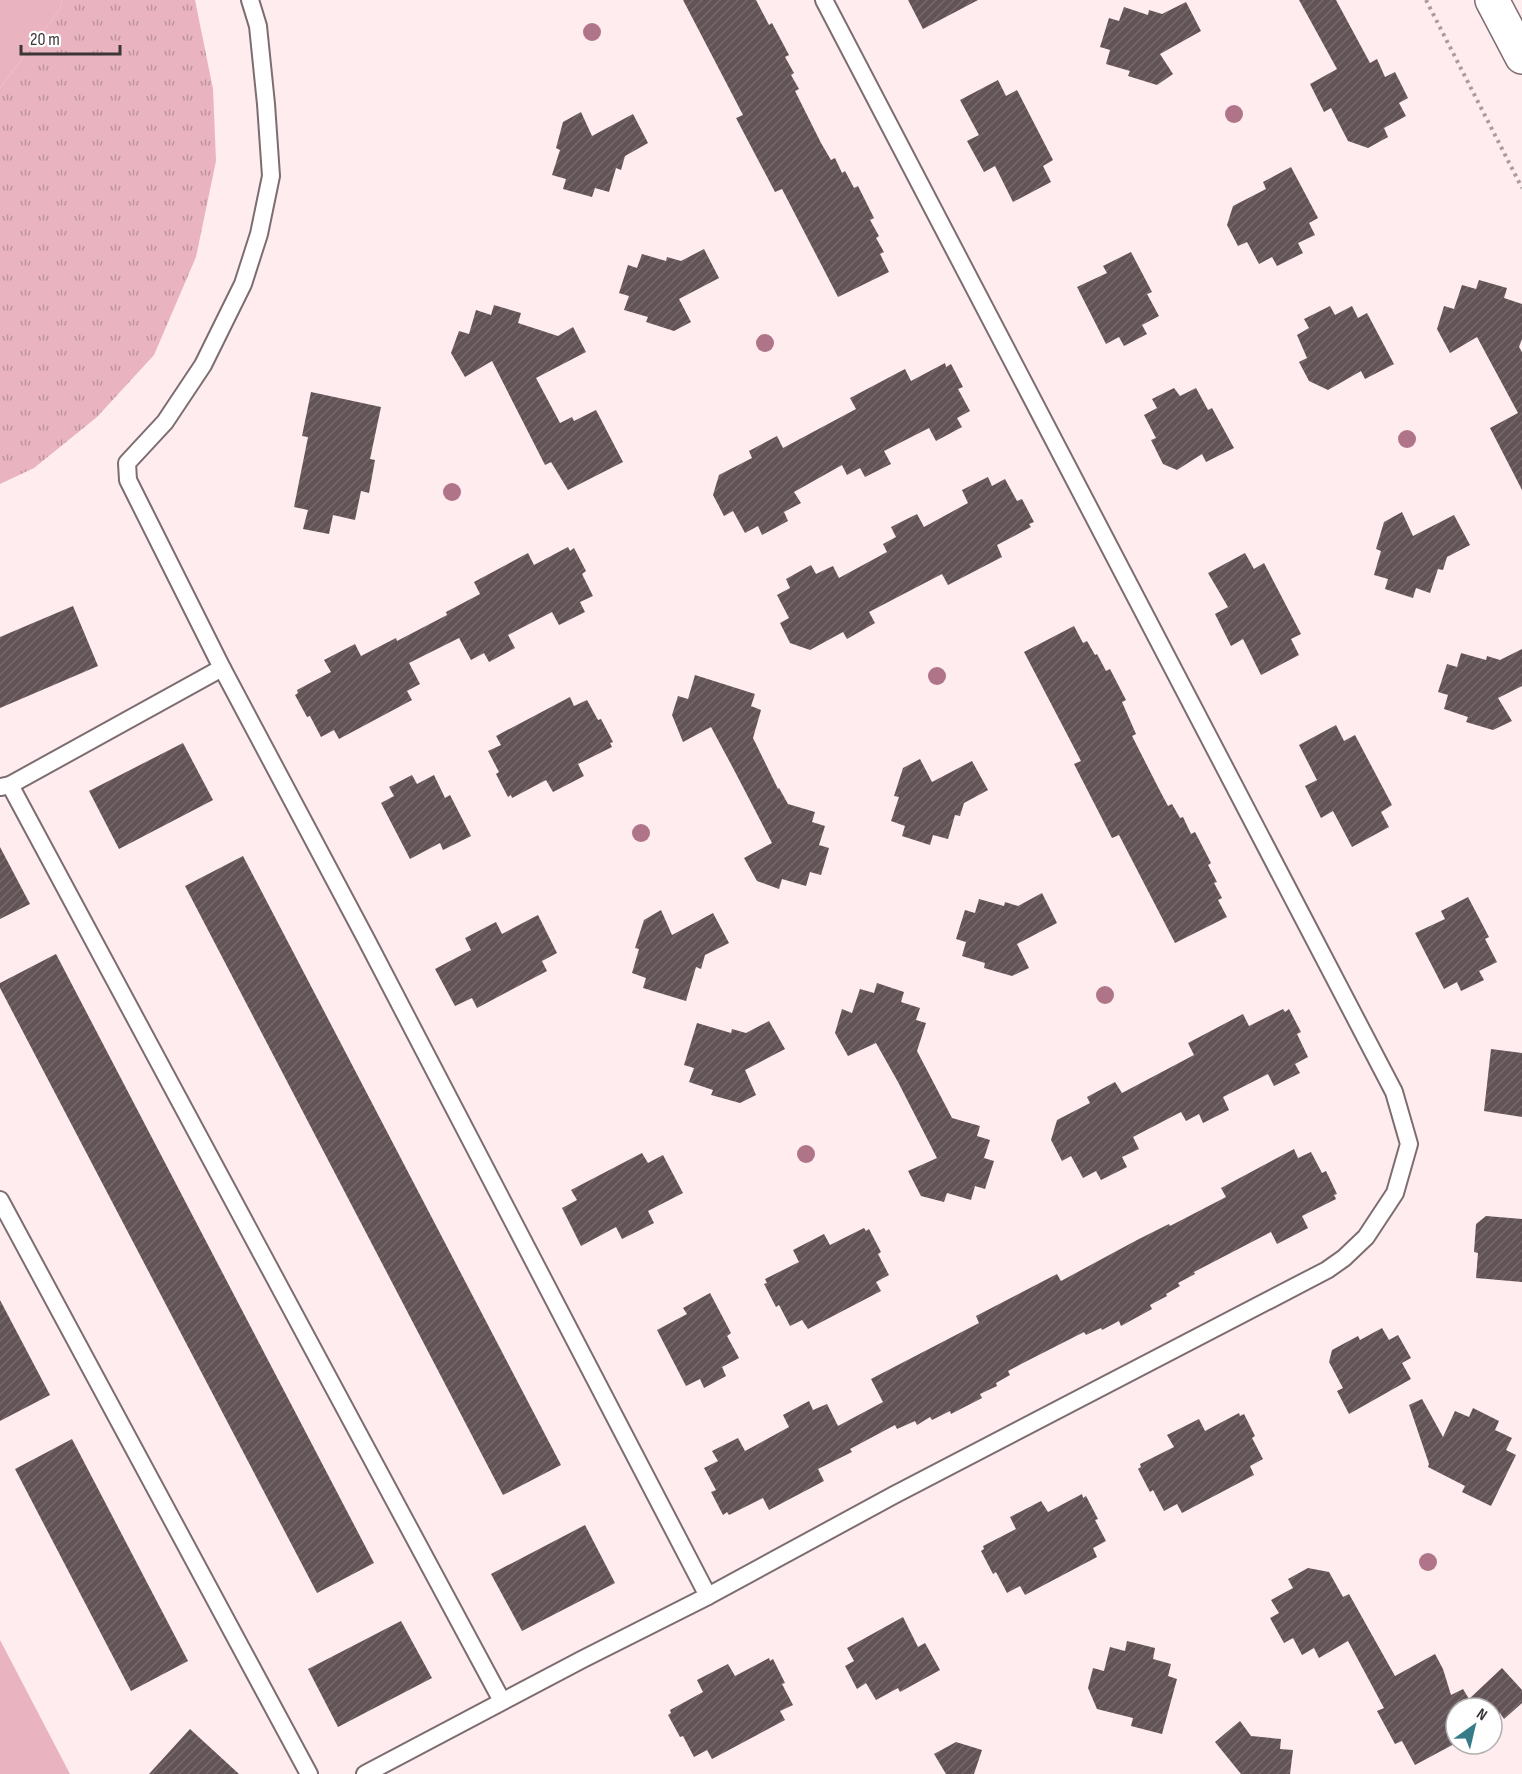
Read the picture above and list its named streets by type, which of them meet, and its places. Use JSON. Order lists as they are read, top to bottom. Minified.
{"scale_bar":"20 m","north":"top right"}
